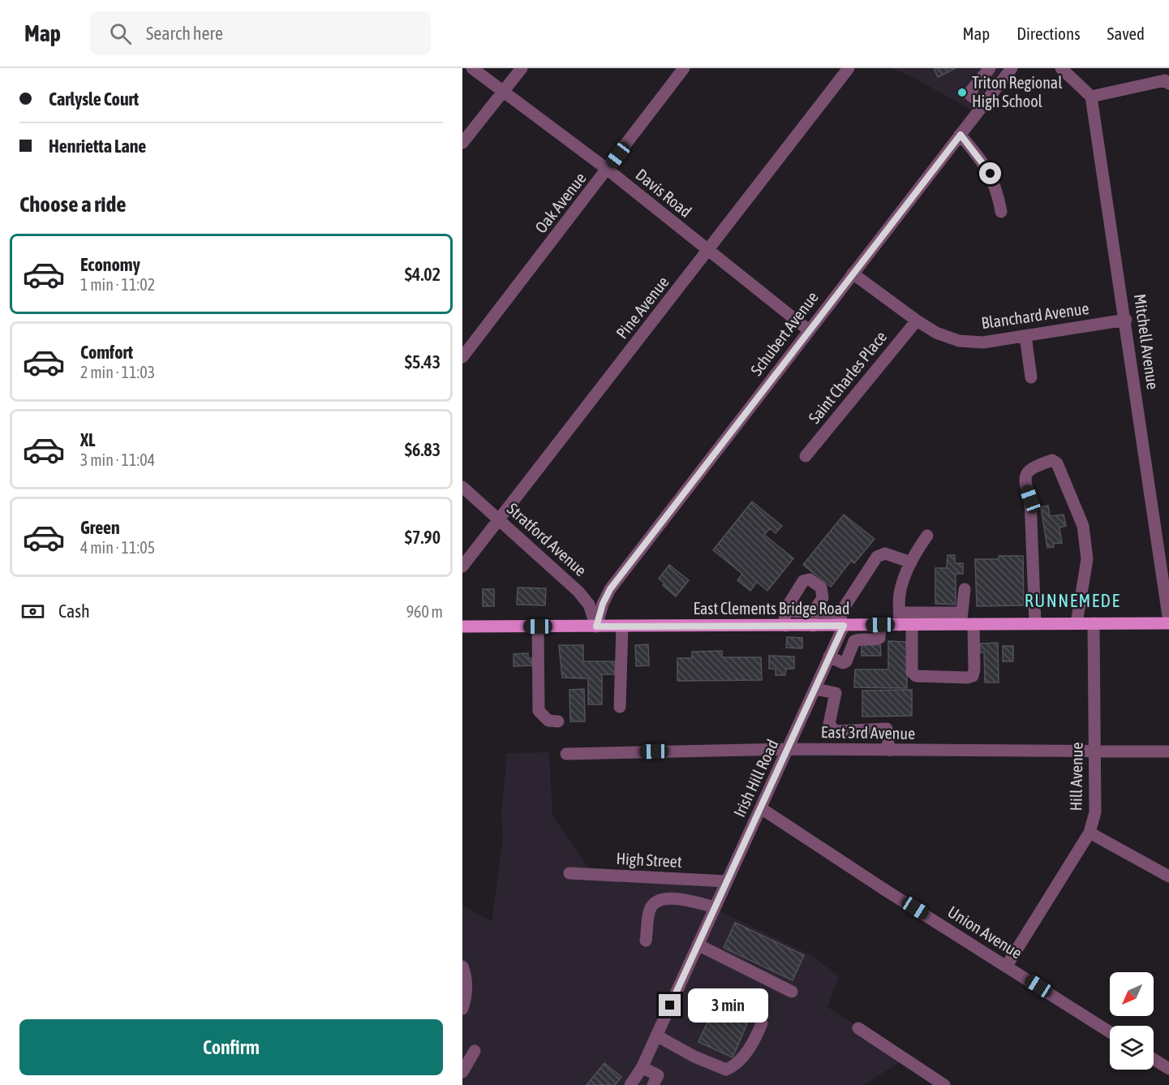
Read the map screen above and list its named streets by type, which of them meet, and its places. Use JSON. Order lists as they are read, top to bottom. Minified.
{"streets":{"main road":["East Clements Bridge Road"],"street":["Davis Road","Oak Avenue","Pine Avenue","Blanchard Avenue","Schubert Avenue","Mitchell Avenue","Saint Charles Place","Stratford Avenue","East 3rd Avenue","Hill Avenue","Irish Hill Road","High Street","Union Avenue"]},"crossings":[["Davis Road","Oak Avenue"],["Davis Road","Pine Avenue"],["Davis Road","Schubert Avenue"],["Pine Avenue","Stratford Avenue"],["Blanchard Avenue","Schubert Avenue"],["Blanchard Avenue","Mitchell Avenue"],["Blanchard Avenue","Saint Charles Place"],["Schubert Avenue","Stratford Avenue"],["Schubert Avenue","East Clements Bridge Road"],["Mitchell Avenue","East Clements Bridge Road"],["Stratford Avenue","East Clements Bridge Road"],["East Clements Bridge Road","Hill Avenue"],["East Clements Bridge Road","Irish Hill Road"],["East 3rd Avenue","Hill Avenue"],["East 3rd Avenue","Irish Hill Road"],["Hill Avenue","Union Avenue"],["Irish Hill Road","High Street"],["Irish Hill Road","Union Avenue"]],"districts":["RUNNEMEDE"],"places":["Triton Regional High School"],"north":"bottom left","page":{"header":"Map","search":"Search here","nav":["Map","Directions","Saved"],"banner":["Carlysle Court","Henrietta Lane"],"heading":"Choose a ride","list":[{"name":"Economy","note":"1 min · 11:02","value":"$4.02"},{"name":"Comfort","note":"2 min · 11:03","value":"$5.43"},{"name":"XL","note":"3 min · 11:04","value":"$6.83"},{"name":"Green","note":"4 min · 11:05","value":"$7.90"}],"pay":["Cash","960 m"],"bubble":"3 min","buttons":"Confirm"}}
